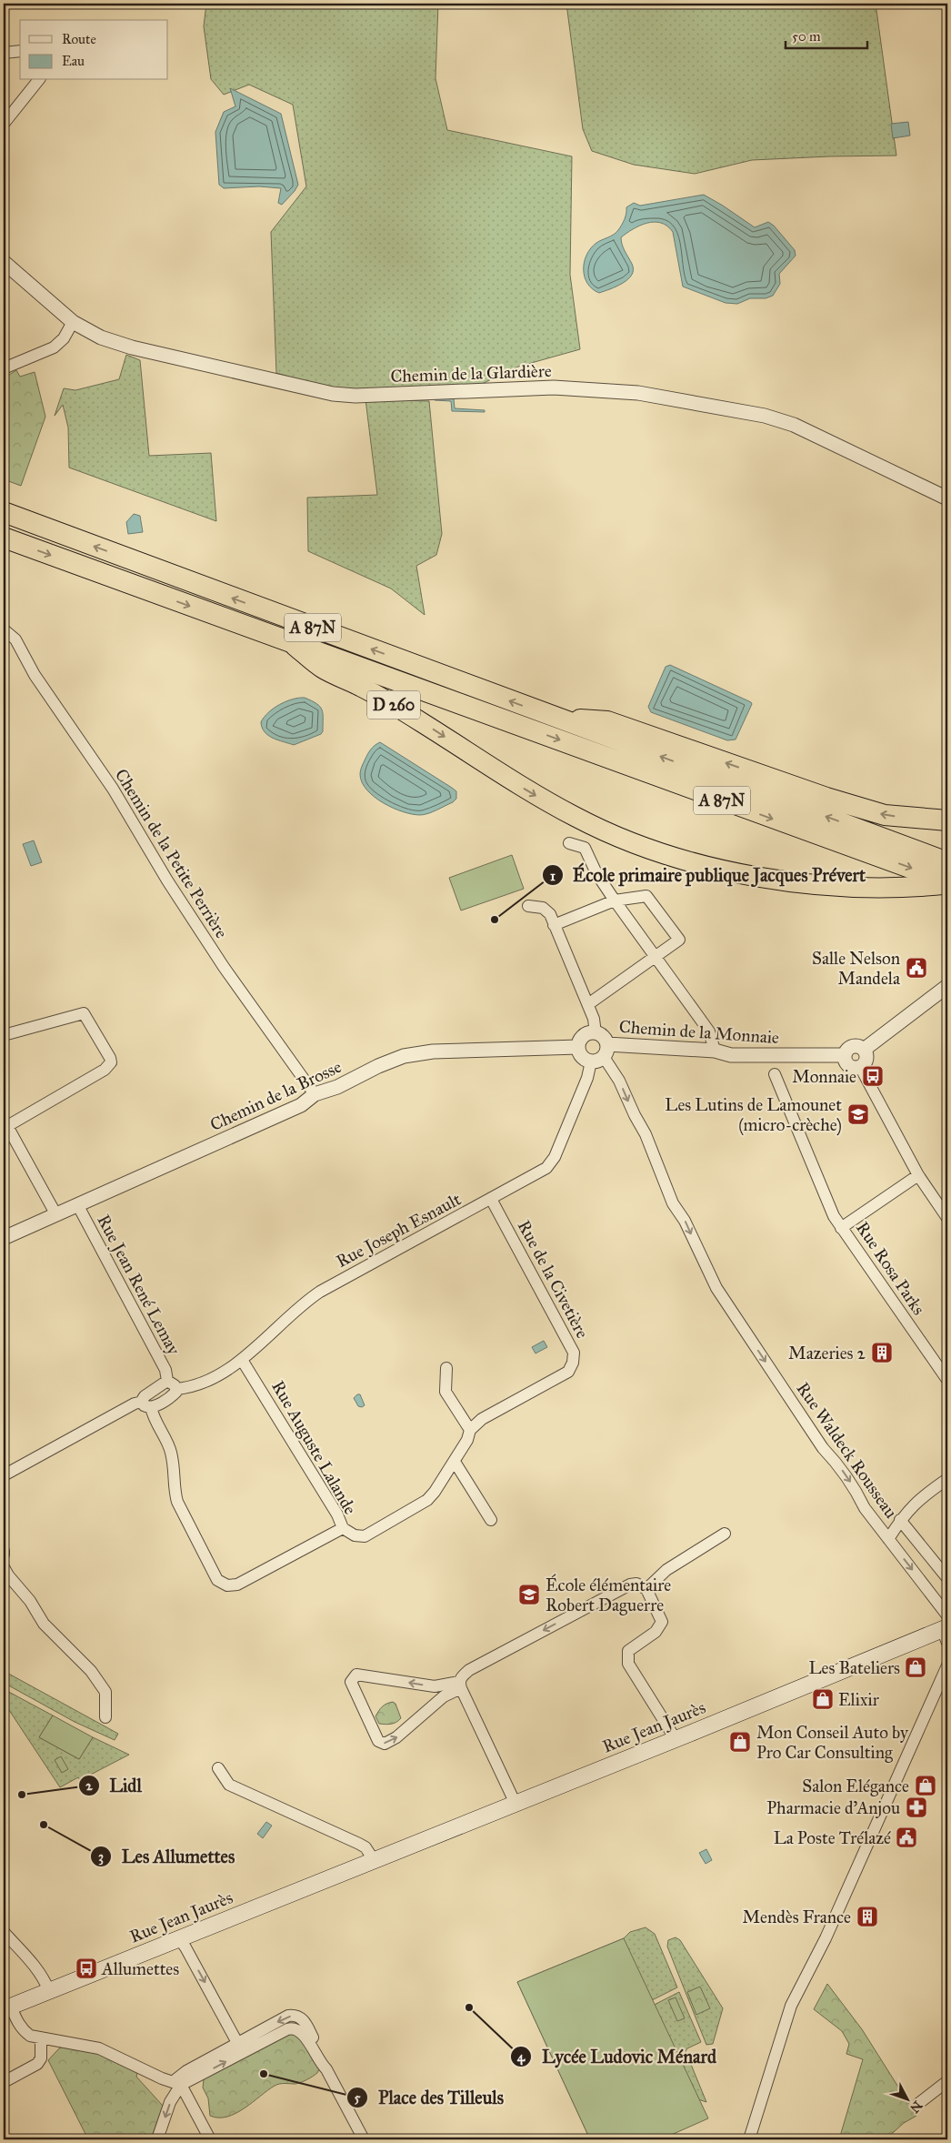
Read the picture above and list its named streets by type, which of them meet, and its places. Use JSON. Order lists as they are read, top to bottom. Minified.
{"streets":{"highway":["A 87N","D 260"],"main road":["Rue Jean Jaurès"],"street":["Chemin de la Glardière","Chemin de la Petite Perrière","Chemin de la Monnaie","Chemin de la Brosse","Rue Joseph Esnault","Rue Rosa Parks","Rue de la Civetière","Rue Jean René Lemay","Rue Auguste Lalande","Rue Waldeck Rousseau"]},"crossings":[["A 87N","D 260"],["Chemin de la Petite Perrière","Chemin de la Brosse"],["Chemin de la Monnaie","Chemin de la Brosse"],["Chemin de la Monnaie","Rue Joseph Esnault"],["Chemin de la Monnaie","Rue Waldeck Rousseau"],["Chemin de la Brosse","Rue Joseph Esnault"],["Chemin de la Brosse","Rue Jean René Lemay"],["Chemin de la Brosse","Rue Waldeck Rousseau"],["Rue Joseph Esnault","Rue de la Civetière"],["Rue Joseph Esnault","Rue Jean René Lemay"],["Rue Joseph Esnault","Rue Auguste Lalande"],["Rue Joseph Esnault","Rue Waldeck Rousseau"],["Rue de la Civetière","Rue Auguste Lalande"],["Rue Waldeck Rousseau","Rue Jean Jaurès"]],"one_way":["Rue Waldeck Rousseau"],"places":{"other":["École primaire publique Jacques Prévert","Lidl","Les Allumettes","Lycée Ludovic Ménard","Place des Tilleuls"],"public building":["Salle Nelson Mandela","La Poste Trélazé"],"bus stop":["Monnaie","Allumettes"],"school or university":["Les Lutins de Lamounet (micro-crèche)","École élémentaire Robert Daguerre"],"building":["Mazeries 2","Mendès France"],"shop":["Les Bateliers","Elixir","Mon Conseil Auto by Pro Car Consulting","Salon Elégance"],"pharmacy":["Pharmacie d'Anjou"]},"legend":["Route","Eau"],"scale_bar":"50 m","north":"bottom right"}
